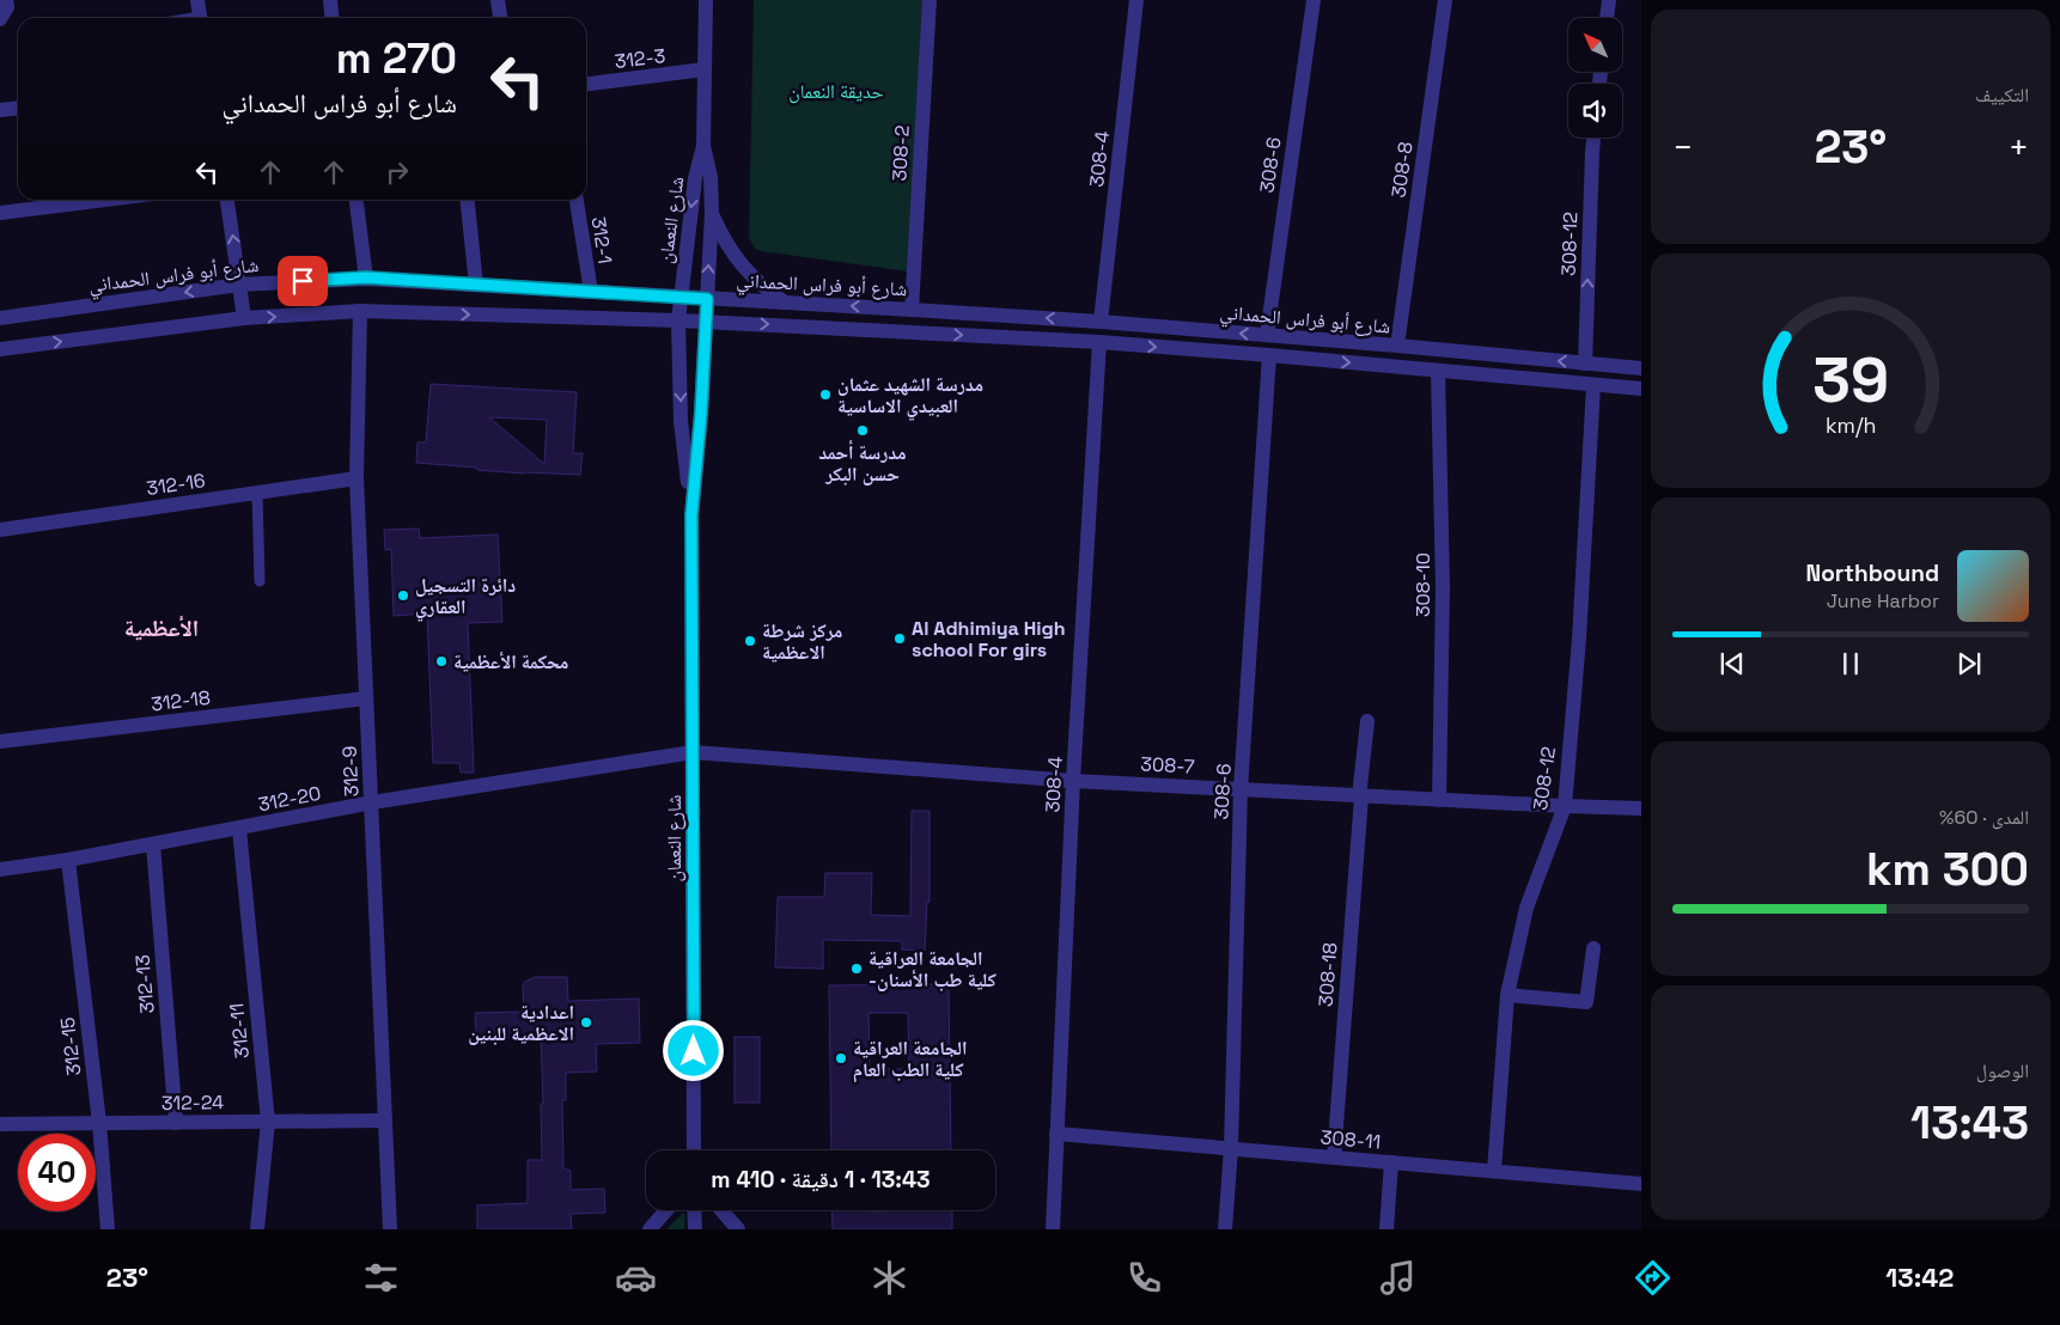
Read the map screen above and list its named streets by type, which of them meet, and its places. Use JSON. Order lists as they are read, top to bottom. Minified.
{"streets":{"street":["312-3","308-2","308-4","308-6","308-8","شارع النعمان","312-1","308-12","شارع أبو فراس الحمداني","312-16","308-10","312-18","308-7","312-9","312-20","308-18","312-13","312-11","312-15","312-24","308-11"]},"crossings":[["312-3","شارع النعمان"],["308-2","شارع أبو فراس الحمداني"],["308-4","شارع أبو فراس الحمداني"],["308-4","308-7"],["308-4","308-11"],["308-6","شارع أبو فراس الحمداني"],["308-6","308-7"],["308-6","308-11"],["308-8","شارع أبو فراس الحمداني"],["شارع النعمان","شارع أبو فراس الحمداني"],["شارع النعمان","308-7"],["شارع النعمان","312-20"],["312-1","شارع أبو فراس الحمداني"],["308-12","شارع أبو فراس الحمداني"],["308-12","308-7"],["308-12","308-11"],["شارع أبو فراس الحمداني","308-10"],["شارع أبو فراس الحمداني","312-9"],["312-16","312-9"],["308-10","308-7"],["312-18","312-9"],["308-7","312-20"],["308-7","308-18"],["312-9","312-20"],["312-9","312-24"],["312-20","312-13"],["312-20","312-11"],["312-20","312-15"],["308-18","308-11"],["312-13","312-24"],["312-11","312-24"],["312-15","312-24"]],"districts":["الأعظمية"],"parks":["حديقة النعمان"],"places":["مدرسة الشهيد عثمان العبيدي الاساسية","مدرسة أحمد حسن البكر","دائرة التسجيل العقاري","Al Adhimiya High school For girs","مركز شرطة الاعظمية","محكمة الأعظمية","الجامعة العراقية -كلية طب الأسنان","اعدادية الاعظمية للبنين","الجامعة العراقية كلية الطب العام"],"north":"top left","page":{"tile":["التكييف",["المدى · 60%","300 km"],["الوصول","13:43"]],"turn":["270 m","شارع أبو فراس الحمداني"],"heat":["−","23°","+"],"song":["Northbound","June Harbor"],"limit":"40","trip":"13:43 · 1 دقيقة · 410 m","tabs":["13:42","23°"],"gauge":["39","km/h"]}}
